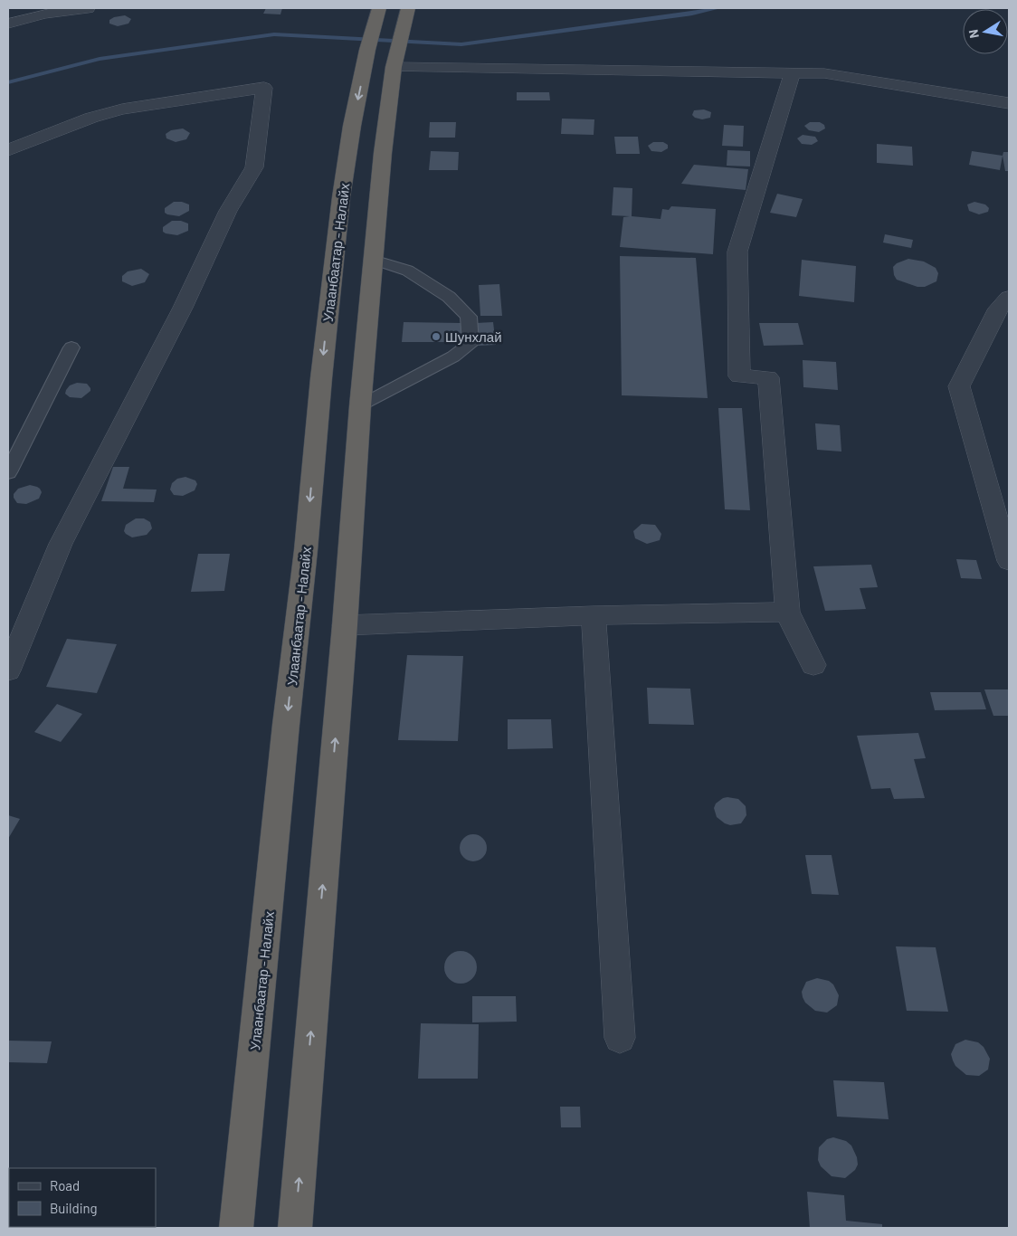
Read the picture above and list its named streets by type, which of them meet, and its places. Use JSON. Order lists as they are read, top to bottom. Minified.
{"streets":{"highway":["Улаанбаатар - Налайх"]},"places":["Шунхлай"],"legend":["Road","Building"],"north":"left"}
